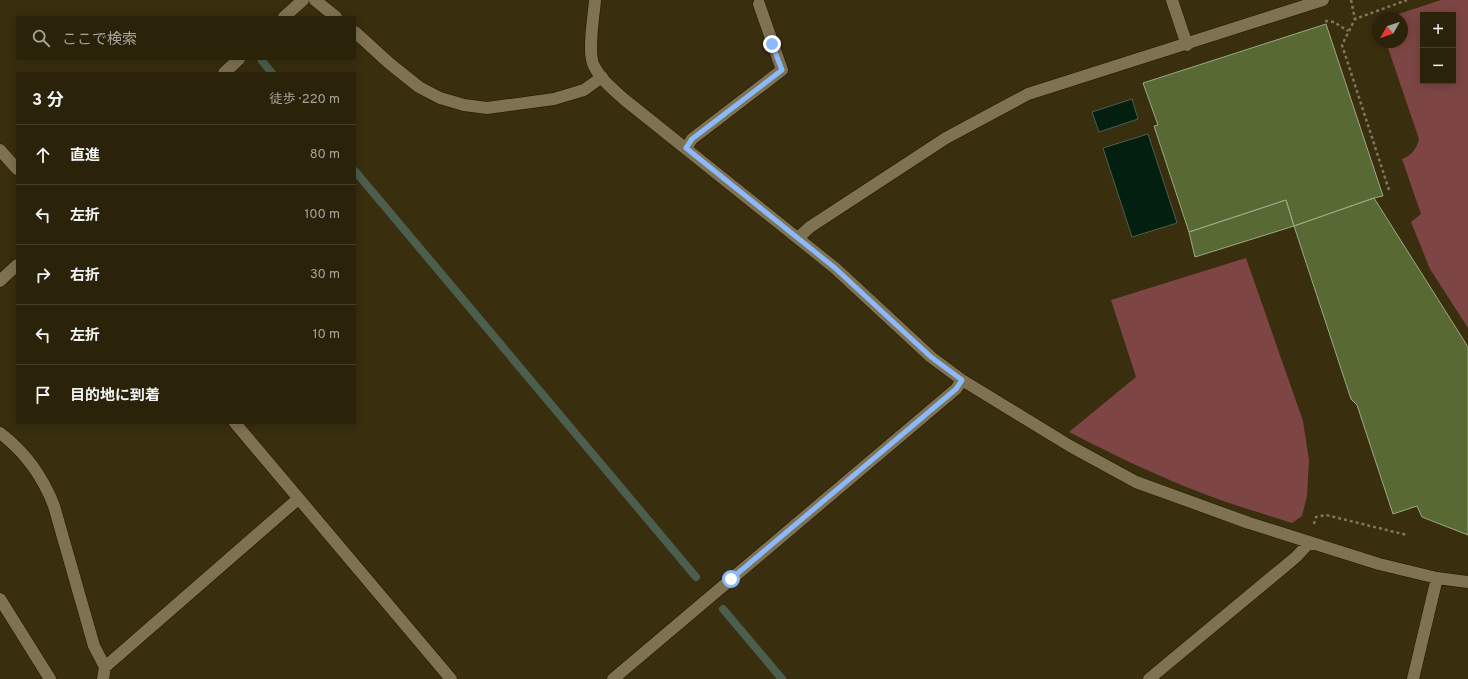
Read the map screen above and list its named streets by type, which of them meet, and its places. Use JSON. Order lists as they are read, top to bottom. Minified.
{"north":"bottom left","page":{"map_buttons":["+","−"],"search":"ここで検索","heading":["3 分","徒歩 · 220 m"],"list":[["直進","80 m"],["左折","100 m"],["右折","30 m"],["左折","10 m"],"目的地に到着"]}}
